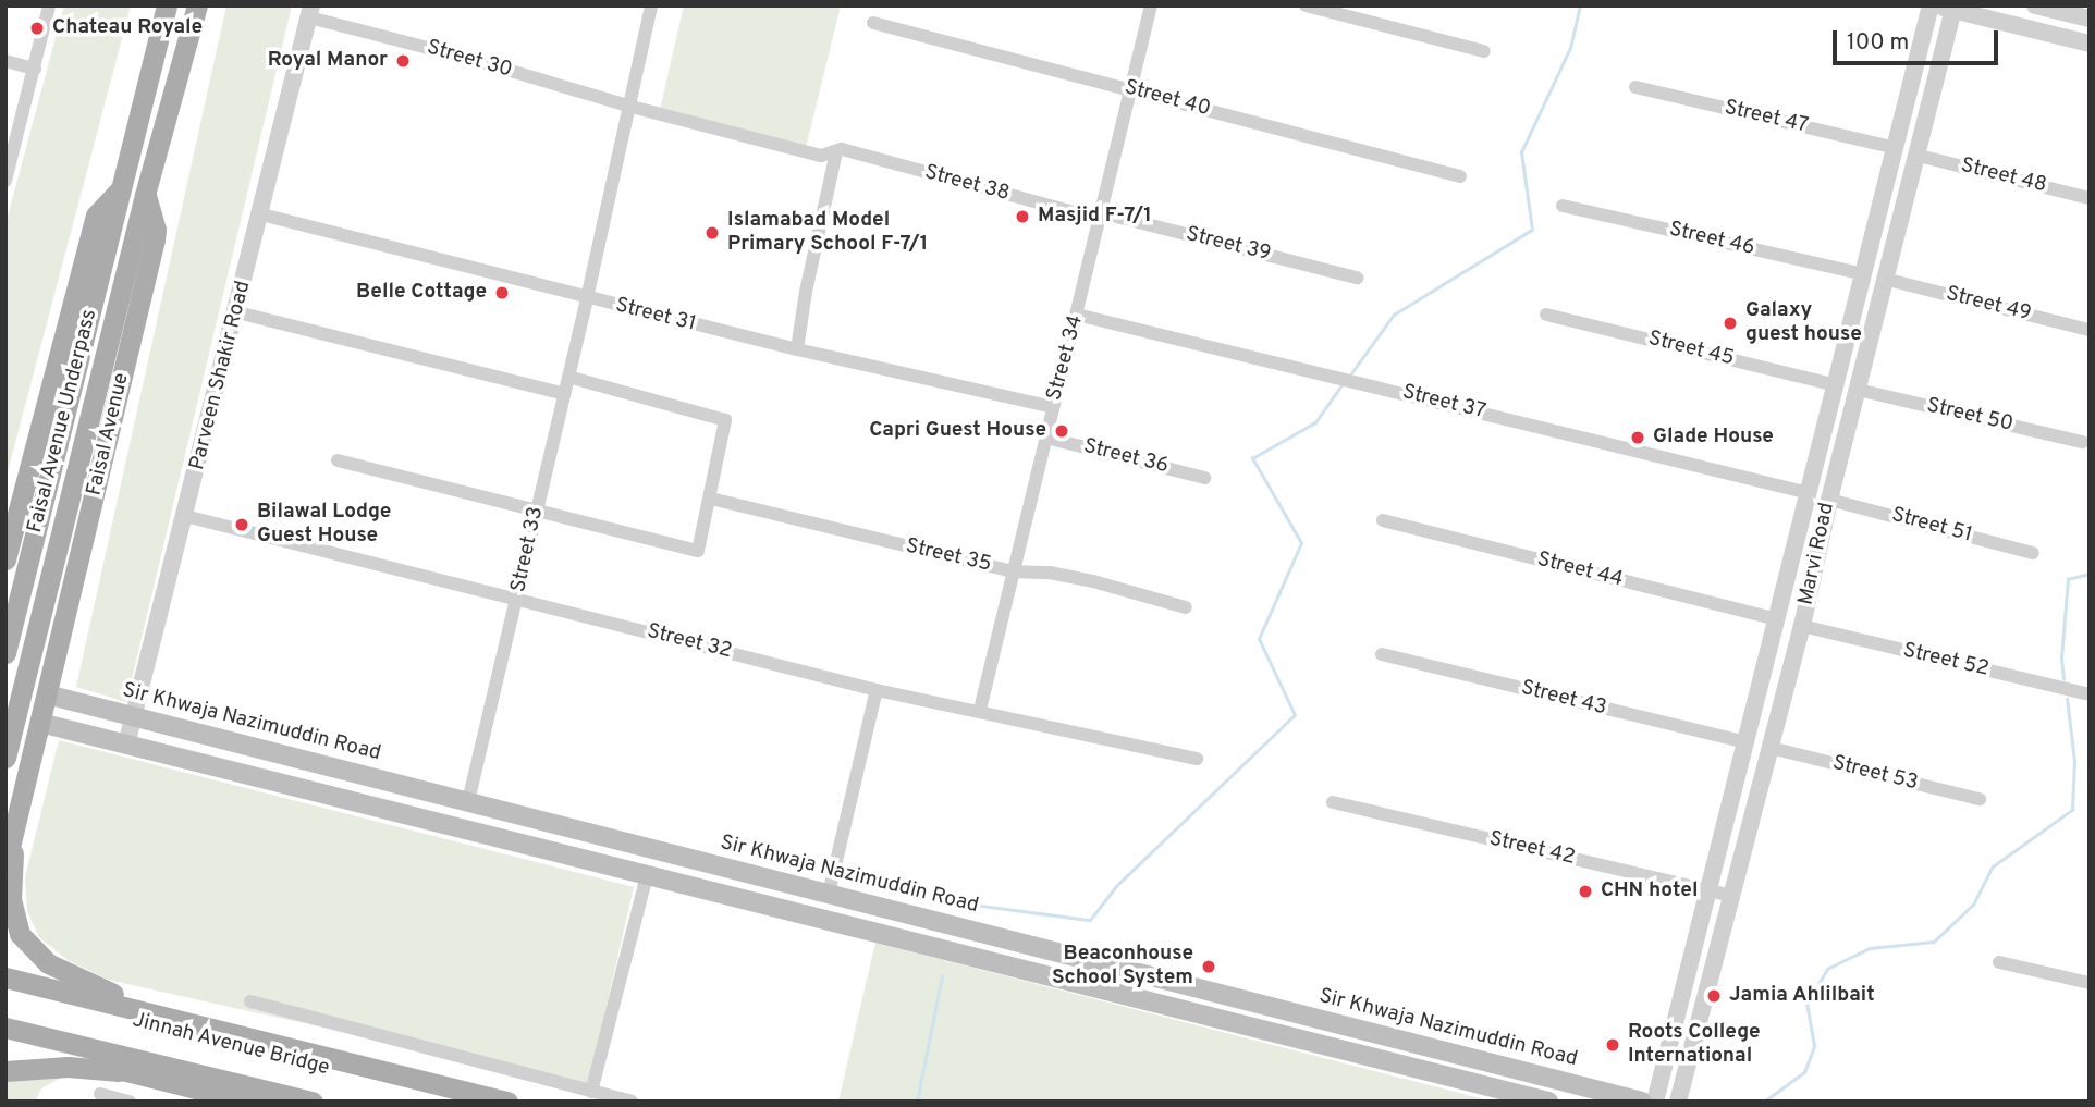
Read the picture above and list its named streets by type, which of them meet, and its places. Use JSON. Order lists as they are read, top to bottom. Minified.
{"streets":{"main road":["Faisal Avenue Underpass","Faisal Avenue","Sir Khwaja Nazimuddin Road","Jinnah Avenue Bridge"],"street":["Street 30","Street 40","Street 47","Street 48","Street 38","Street 46","Street 39","Street 49","Street 31","Street 45","Street 34","Parveen Shakir Road","Street 37","Street 50","Street 36","Street 51","Street 33","Marvi Road","Street 35","Street 44","Street 32","Street 52","Street 43","Street 53","Street 42"]},"crossings":[["Street 30","Street 38"],["Street 30","Parveen Shakir Road"],["Street 30","Street 33"],["Street 40","Street 34"],["Street 47","Marvi Road"],["Street 48","Marvi Road"],["Street 38","Street 39"],["Street 38","Street 34"],["Street 46","Marvi Road"],["Street 39","Street 34"],["Street 49","Marvi Road"],["Street 31","Street 34"],["Street 31","Parveen Shakir Road"],["Street 31","Street 33"],["Street 45","Marvi Road"],["Street 34","Street 37"],["Street 34","Street 36"],["Street 34","Street 35"],["Street 34","Street 32"],["Parveen Shakir Road","Street 32"],["Parveen Shakir Road","Sir Khwaja Nazimuddin Road"],["Street 37","Marvi Road"],["Street 50","Marvi Road"],["Faisal Avenue Underpass","Faisal Avenue"],["Faisal Avenue","Sir Khwaja Nazimuddin Road"],["Street 51","Marvi Road"],["Street 33","Street 32"],["Street 33","Sir Khwaja Nazimuddin Road"],["Marvi Road","Street 44"],["Marvi Road","Street 52"],["Marvi Road","Street 43"],["Marvi Road","Street 53"],["Marvi Road","Street 42"]],"places":["Chateau Royale","Royal Manor","Masjid F-7/1","Islamabad Model Primary School F-7/1","Belle Cottage","Galaxy guest house","Capri Guest House","Glade House","Bilawal Lodge Guest House","CHN hotel","Beaconhouse School System","Jamia Ahlilbait","Roots College International"],"scale_bar":"100 m"}
